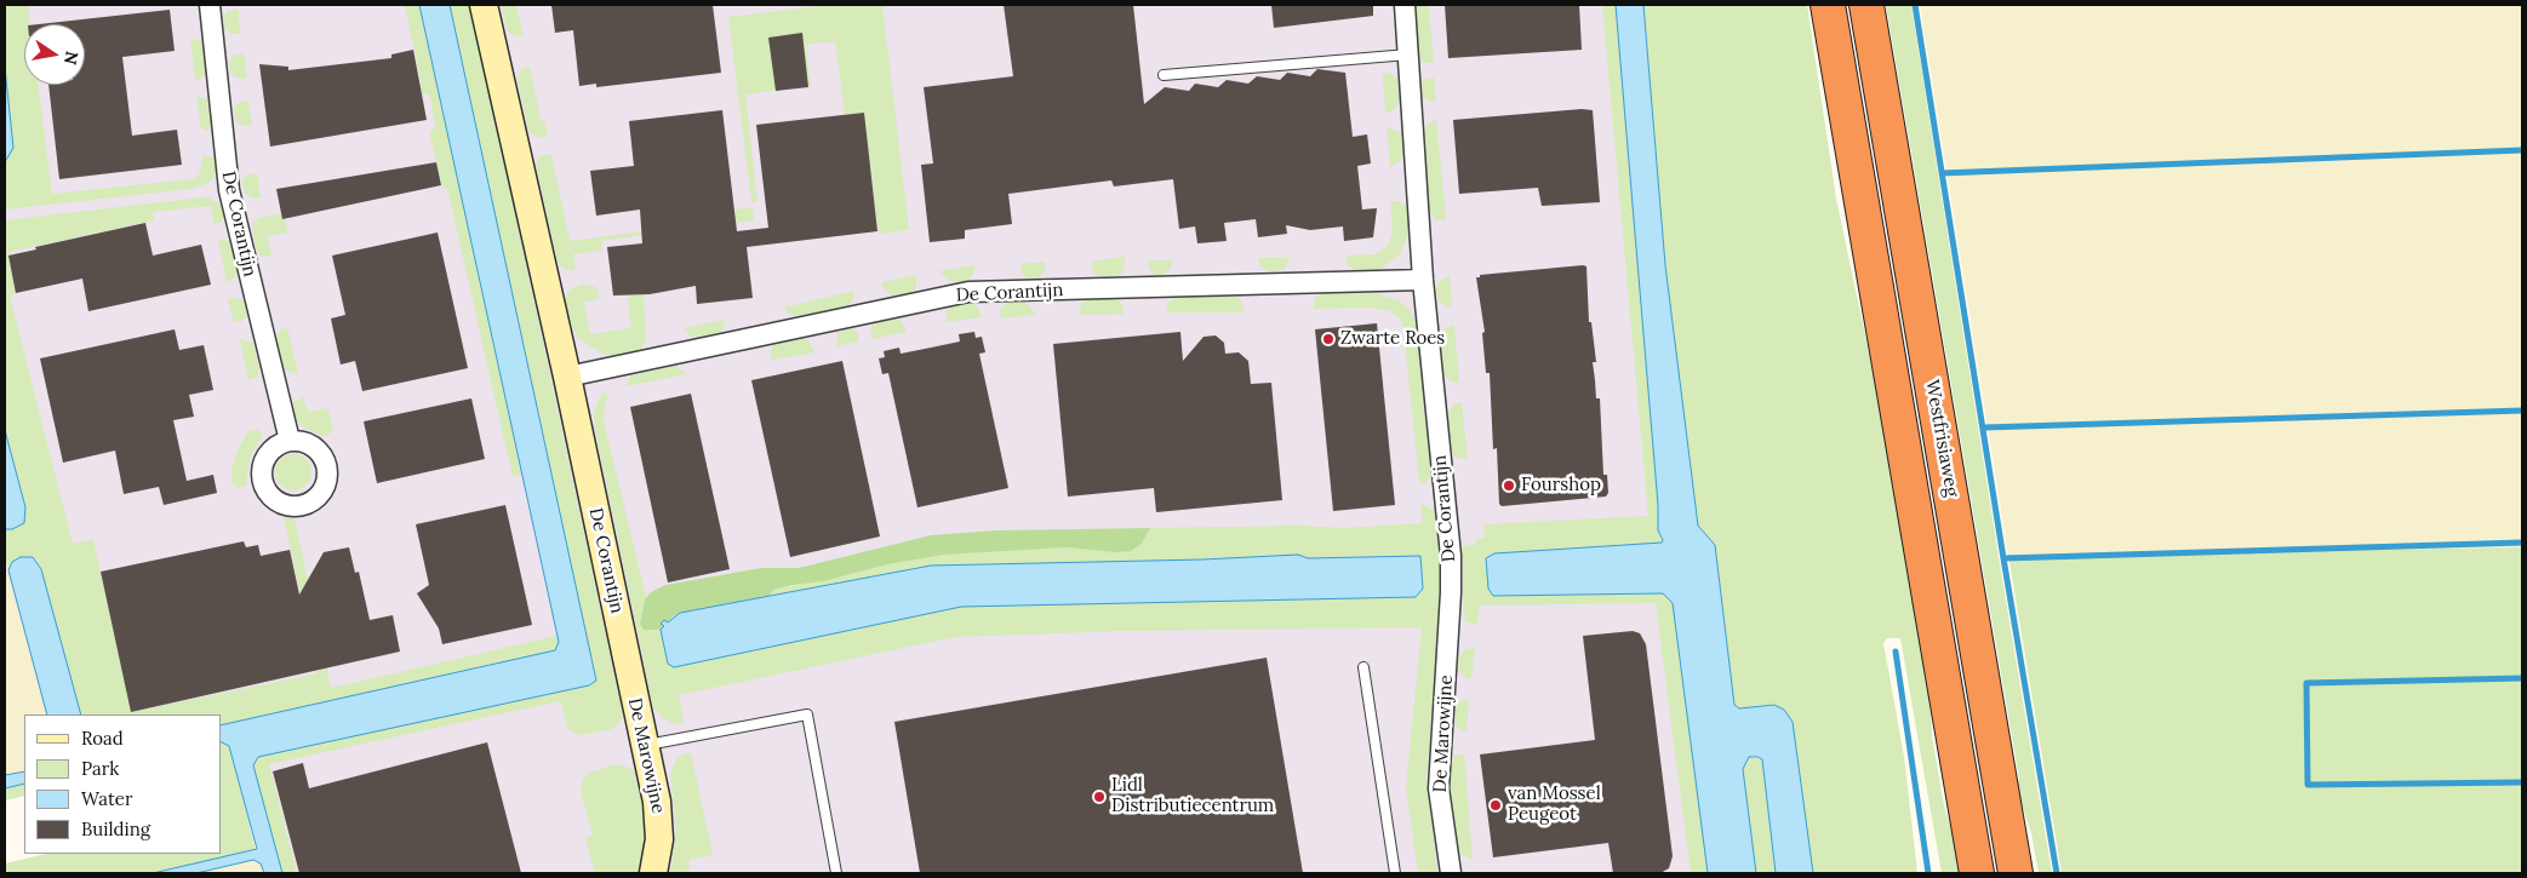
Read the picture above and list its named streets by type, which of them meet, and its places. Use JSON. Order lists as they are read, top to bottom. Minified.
{"streets":{"highway":["Westfrisiaweg"],"street":["De Corantijn","De Marowijne"]},"crossings":[["De Corantijn","De Marowijne"]],"places":["Zwarte Roes","Fourshop","Lidl Distributiecentrum","van Mossel Peugeot"],"legend":["Road","Park","Water","Building"],"north":"right"}
